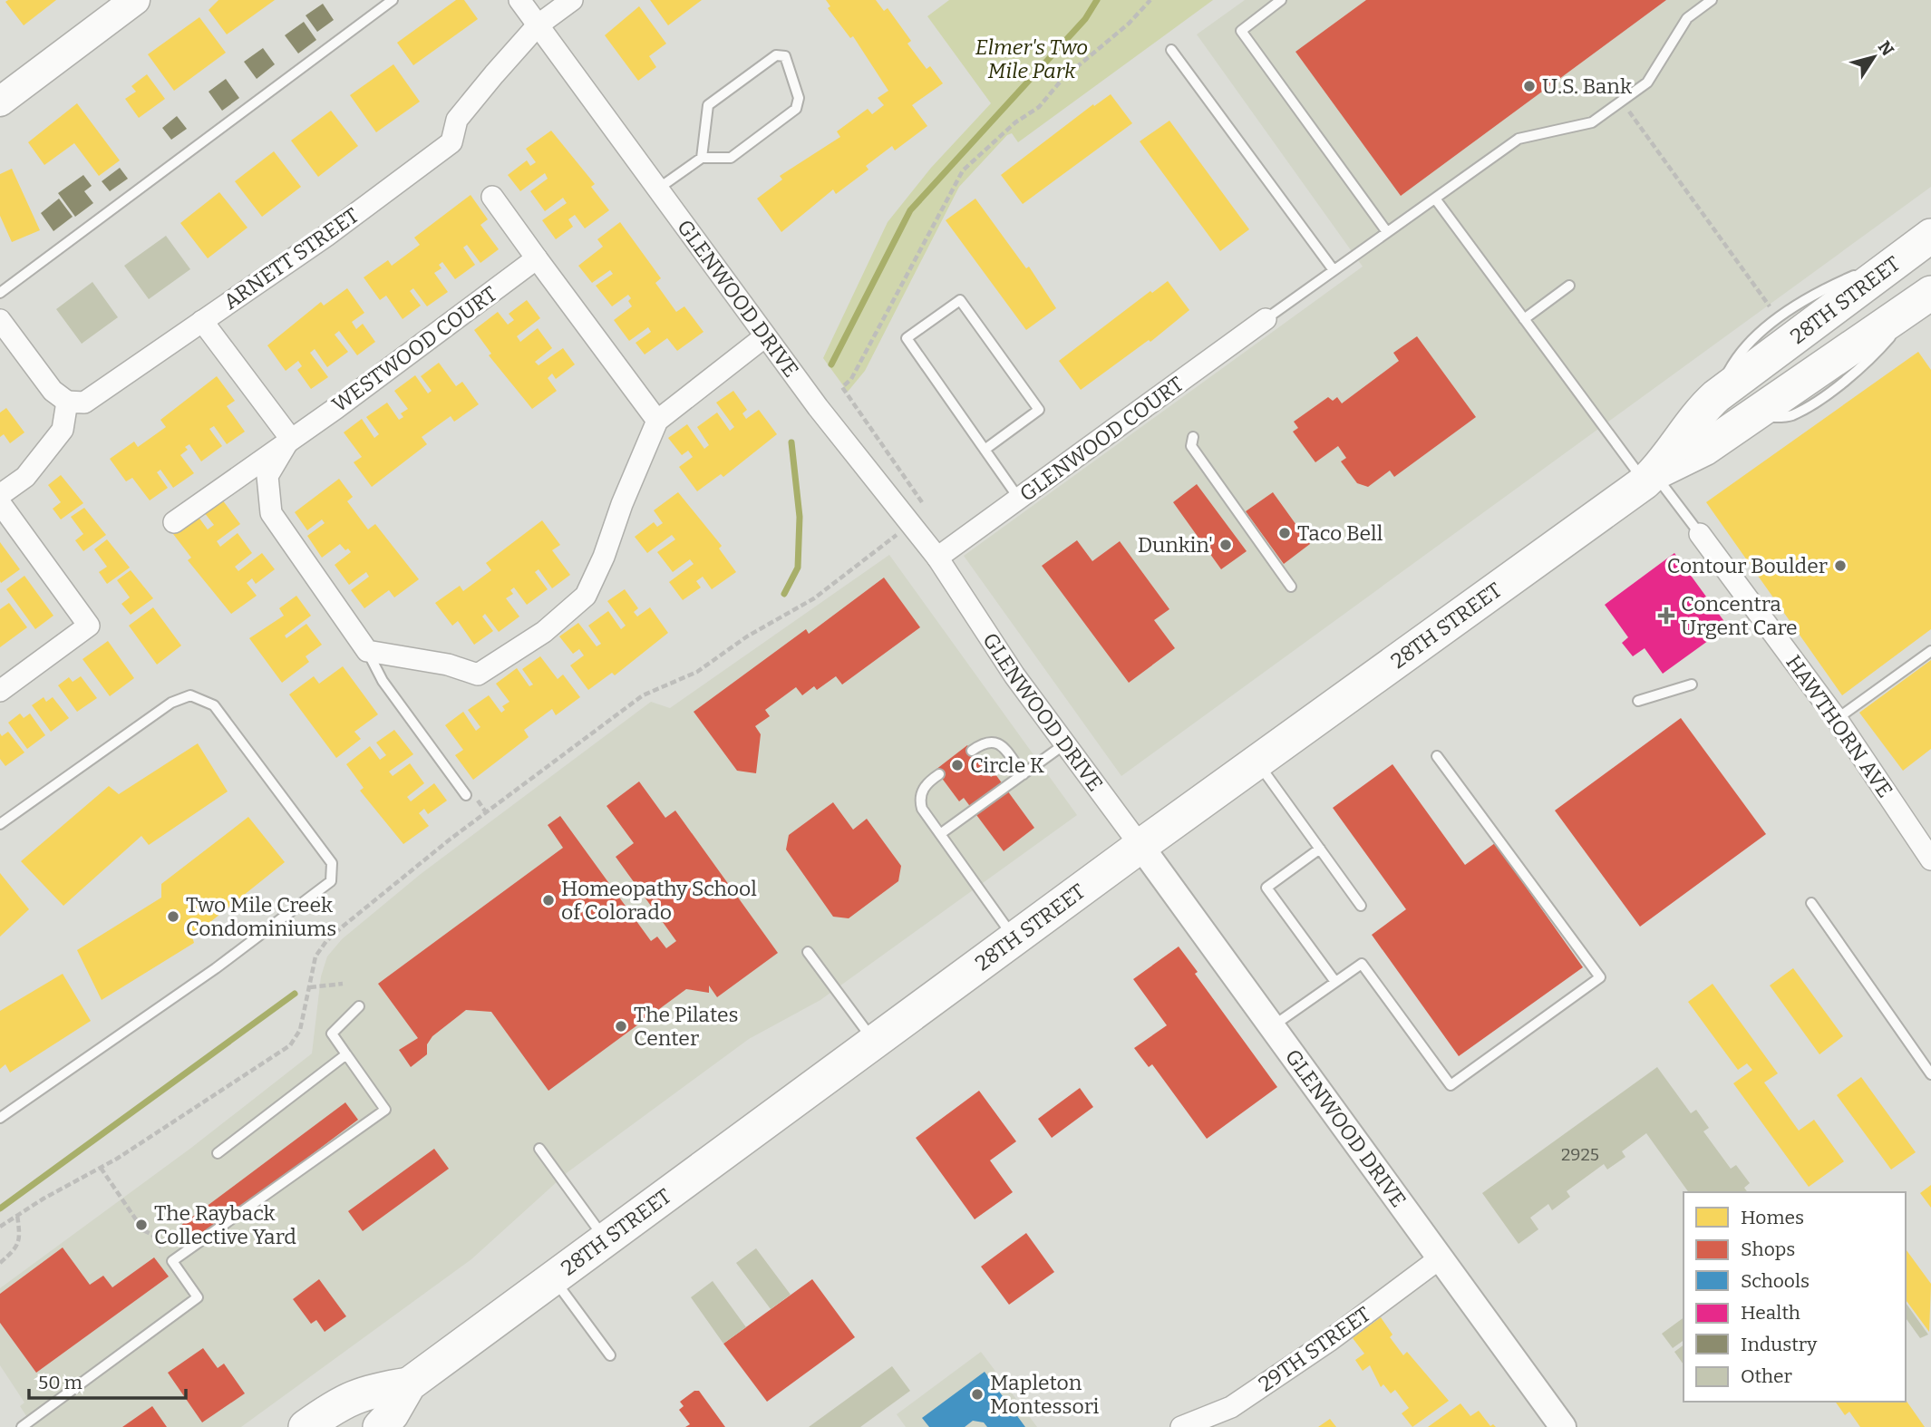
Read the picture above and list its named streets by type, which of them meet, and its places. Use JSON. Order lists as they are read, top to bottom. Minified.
{"streets":{"highway":["28TH STREET"],"street":["ARNETT STREET","GLENWOOD DRIVE","WESTWOOD COURT","GLENWOOD COURT","HAWTHORN AVE","29TH STREET"]},"crossings":[["ARNETT STREET","GLENWOOD DRIVE"],["GLENWOOD DRIVE","28TH STREET"],["GLENWOOD DRIVE","GLENWOOD COURT"],["GLENWOOD DRIVE","29TH STREET"]],"parks":["Elmer's Two Mile Park"],"places":{"other":["U.S. Bank","Taco Bell","Dunkin'","Contour Boulder","Circle K","Homeopathy School of Colorado","Two Mile Creek Condominiums","The Pilates Center","The Rayback Collective Yard","Mapleton Montessori"],"health":["Concentra Urgent Care"]},"house_numbers":["2925"],"legend":["Homes","Shops","Schools","Health","Industry","Other"],"scale_bar":"50 m","north":"top right"}
